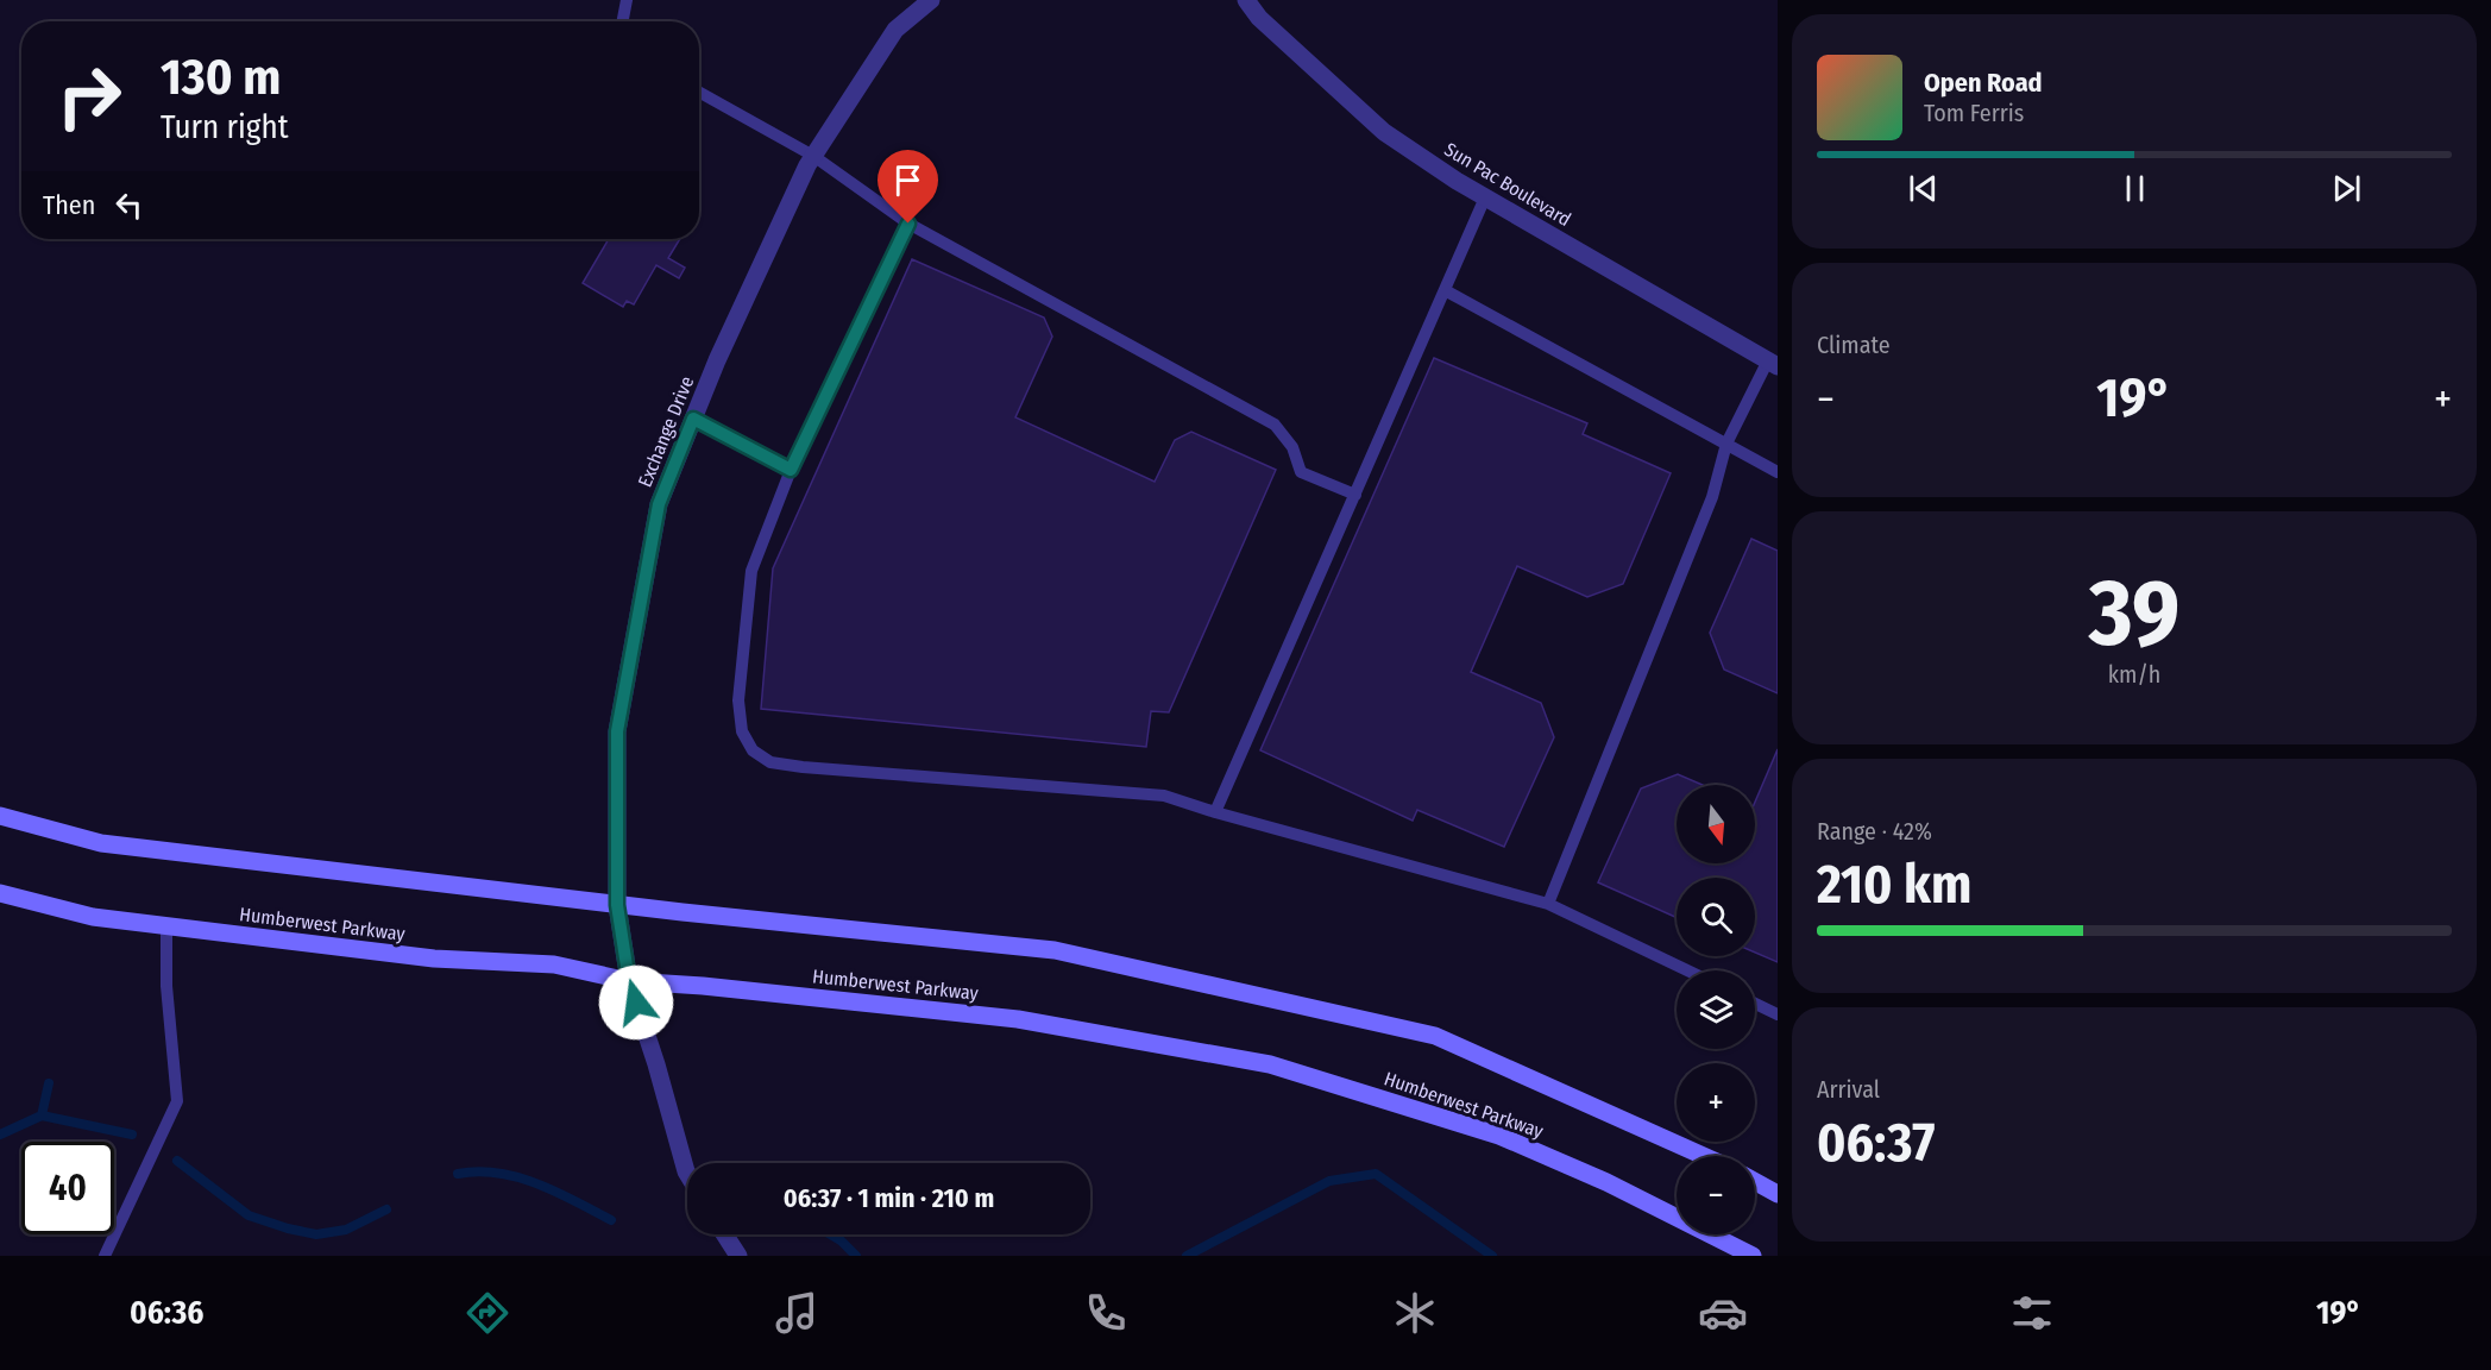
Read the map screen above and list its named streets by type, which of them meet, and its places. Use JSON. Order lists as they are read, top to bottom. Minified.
{"streets":{"main road":["Humberwest Parkway"],"street":["Sun Pac Boulevard","Exchange Drive"]},"crossings":[["Exchange Drive","Humberwest Parkway"]],"north":"bottom","page":{"turn":["130 m","Turn right"],"song":["Open Road","Tom Ferris"],"then":"Then","tile":["Climate",["39","km/h"],["Range · 42%","210 km"],["Arrival","06:37"]],"heat":["−","19°","+"],"map_buttons":["+","−"],"limit":"40","trip":"06:37 · 1 min · 210 m","tabs":["06:36","19°"]}}
